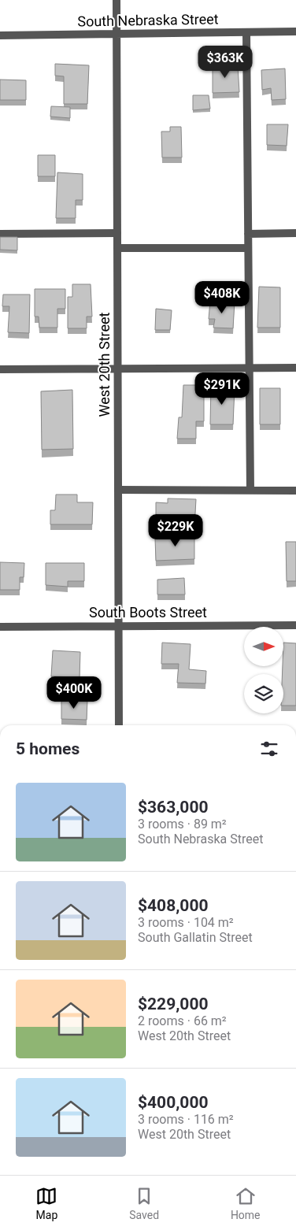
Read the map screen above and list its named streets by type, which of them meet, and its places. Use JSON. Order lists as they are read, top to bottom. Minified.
{"streets":{"street":["South Nebraska Street","West 20th Street","South Boots Street"]},"crossings":[["South Nebraska Street","West 20th Street"],["West 20th Street","South Boots Street"]],"north":"right","page":{"price":["$363K","$408K","$291K","$229K","$400K"],"heading":"5 homes","list":[{"name":"$363,000","note":"3 rooms · 89 m² · South Nebraska Street"},{"name":"$408,000","note":"3 rooms · 104 m² · South Gallatin Street"},{"name":"$229,000","note":"2 rooms · 66 m² · West 20th Street"},{"name":"$400,000","note":"3 rooms · 116 m² · West 20th Street"}],"tabs":["Map","Saved","Home"]}}
